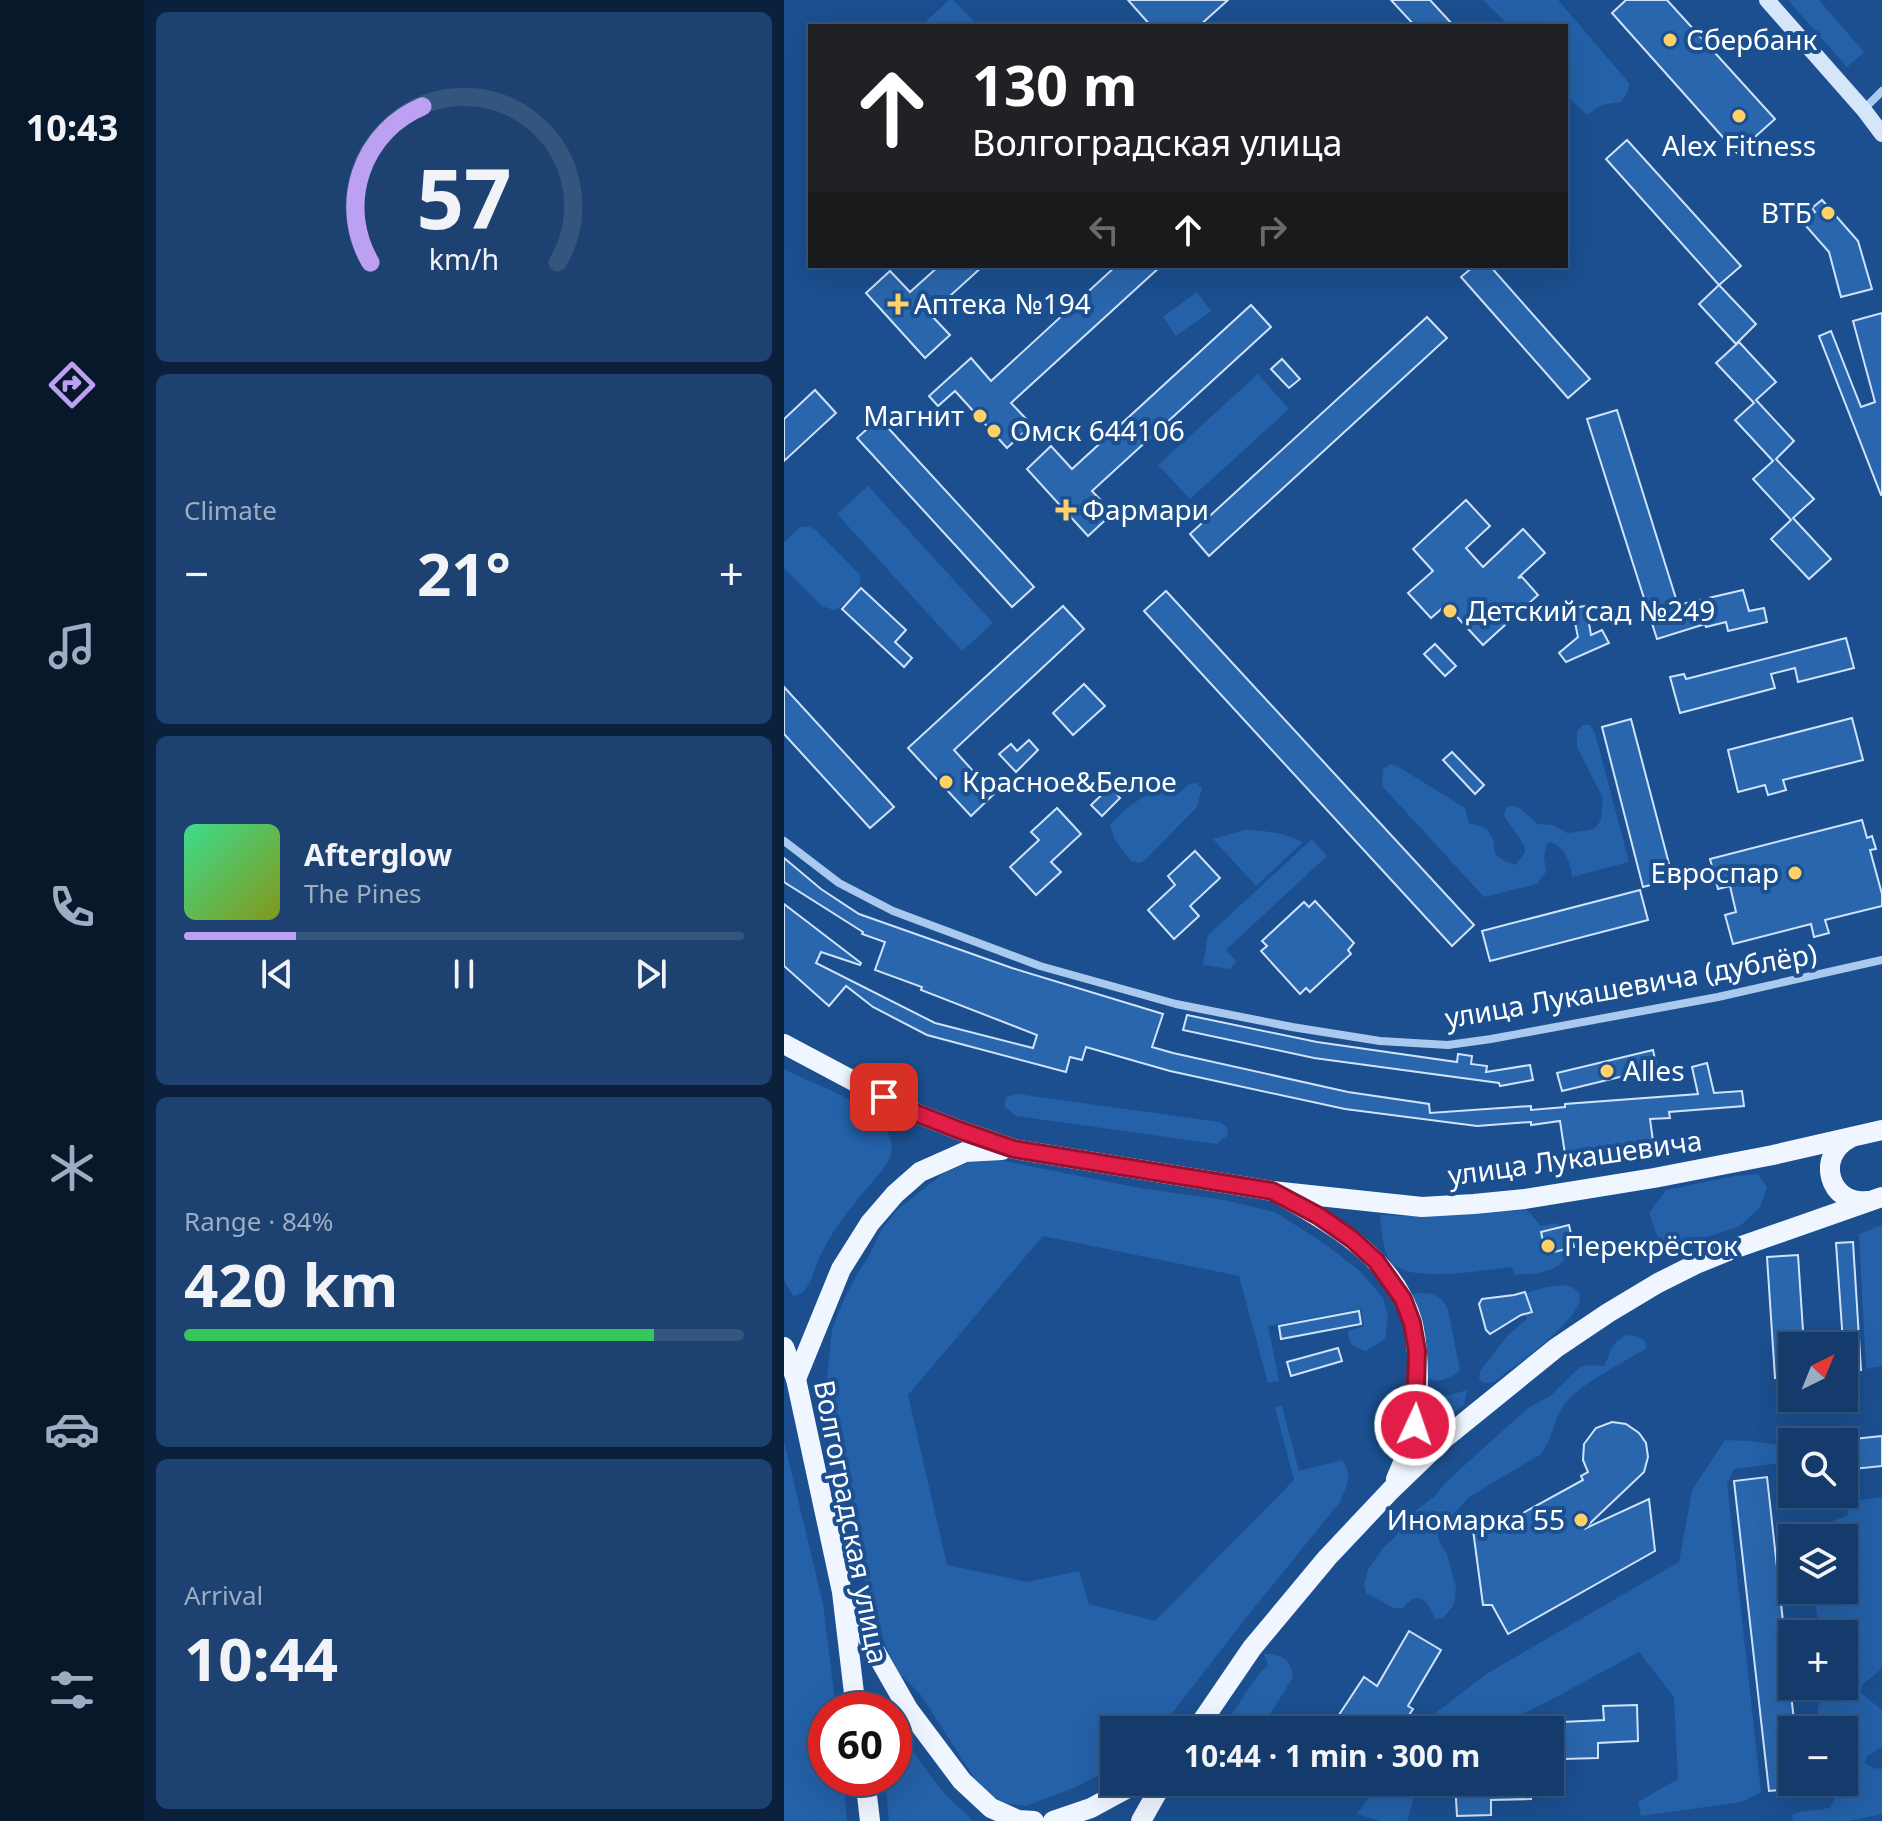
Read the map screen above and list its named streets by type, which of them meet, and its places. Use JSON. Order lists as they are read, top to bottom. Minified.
{"streets":{"main road":["улица Лукашевича","Волгоградская улица"],"street":["улица Лукашевича (дублёр)"]},"places":{"other":["Сбербанк","Alex Fitness","ВТБ","Магнит","Омск 644106","Детский сад №249","Красное&Белое","Евроспар","Alles","Перекрёсток","Иномарка 55"],"health":["Аптека №194","Фармари"]},"north":"top right","page":{"tabs":"10:43","turn":["130 m","Волгоградская улица"],"tile":["Climate",["Range · 84%","420 km"],["Arrival","10:44"]],"heat":["−","21°","+"],"song":["Afterglow","The Pines"],"map_buttons":["+","−"],"limit":"60","trip":"10:44 · 1 min · 300 m","gauge":["57","km/h"]}}
